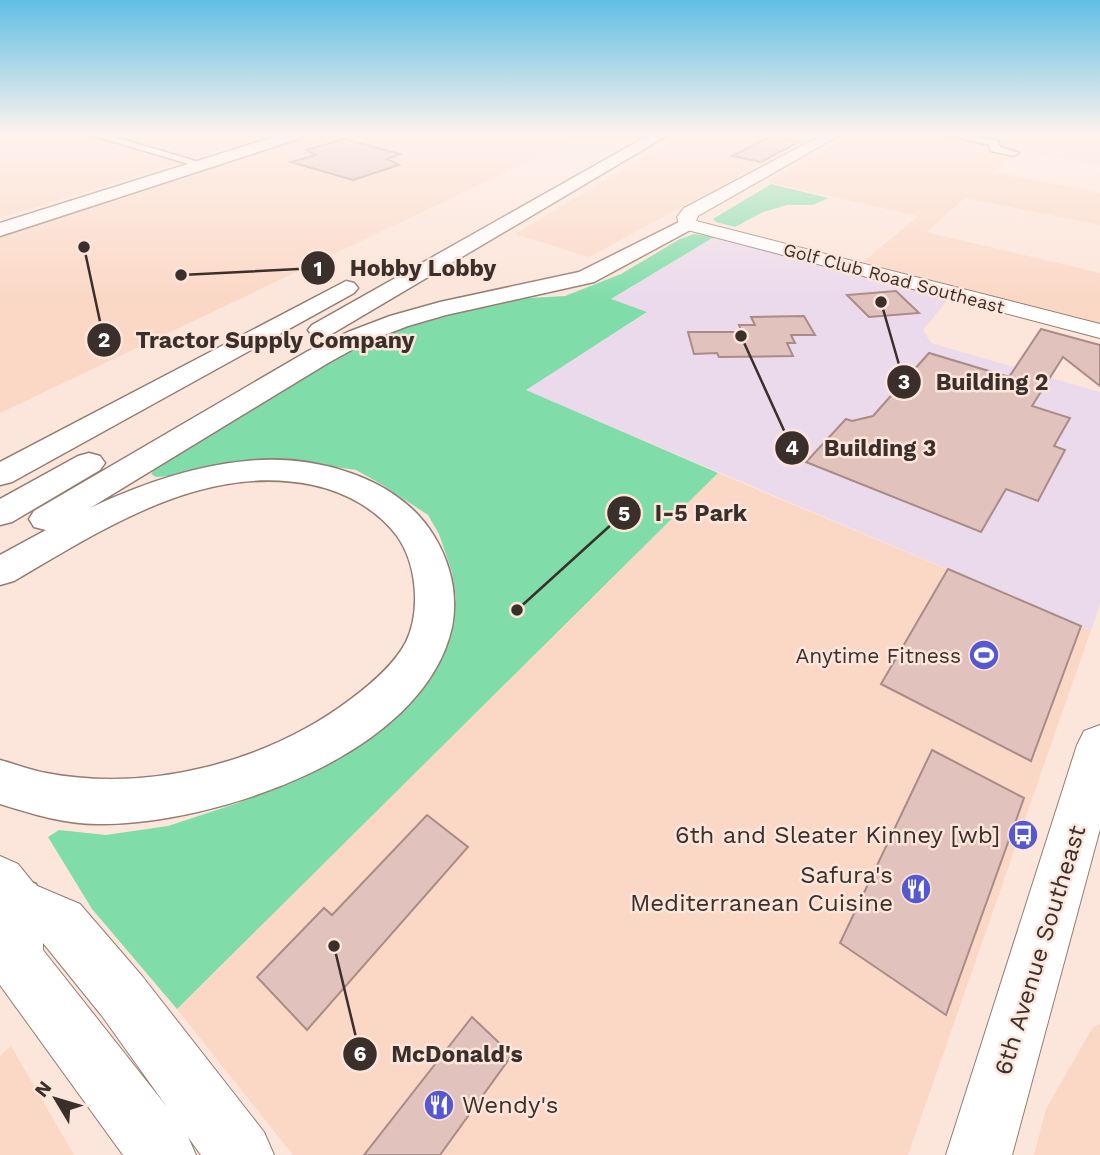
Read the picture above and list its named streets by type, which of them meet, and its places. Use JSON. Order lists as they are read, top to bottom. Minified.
{"streets":{"street":["Golf Club Road Southeast","6th Avenue Southeast"]},"places":{"other":["Tractor Supply Company","Hobby Lobby","Building 2","Building 3","I-5 Park","McDonald's"],"sports":["Anytime Fitness"],"bus stop":["6th and Sleater Kinney [wb]"],"restaurant":["Safura's Mediterranean Cuisine","Wendy's"]},"north":"top left"}
